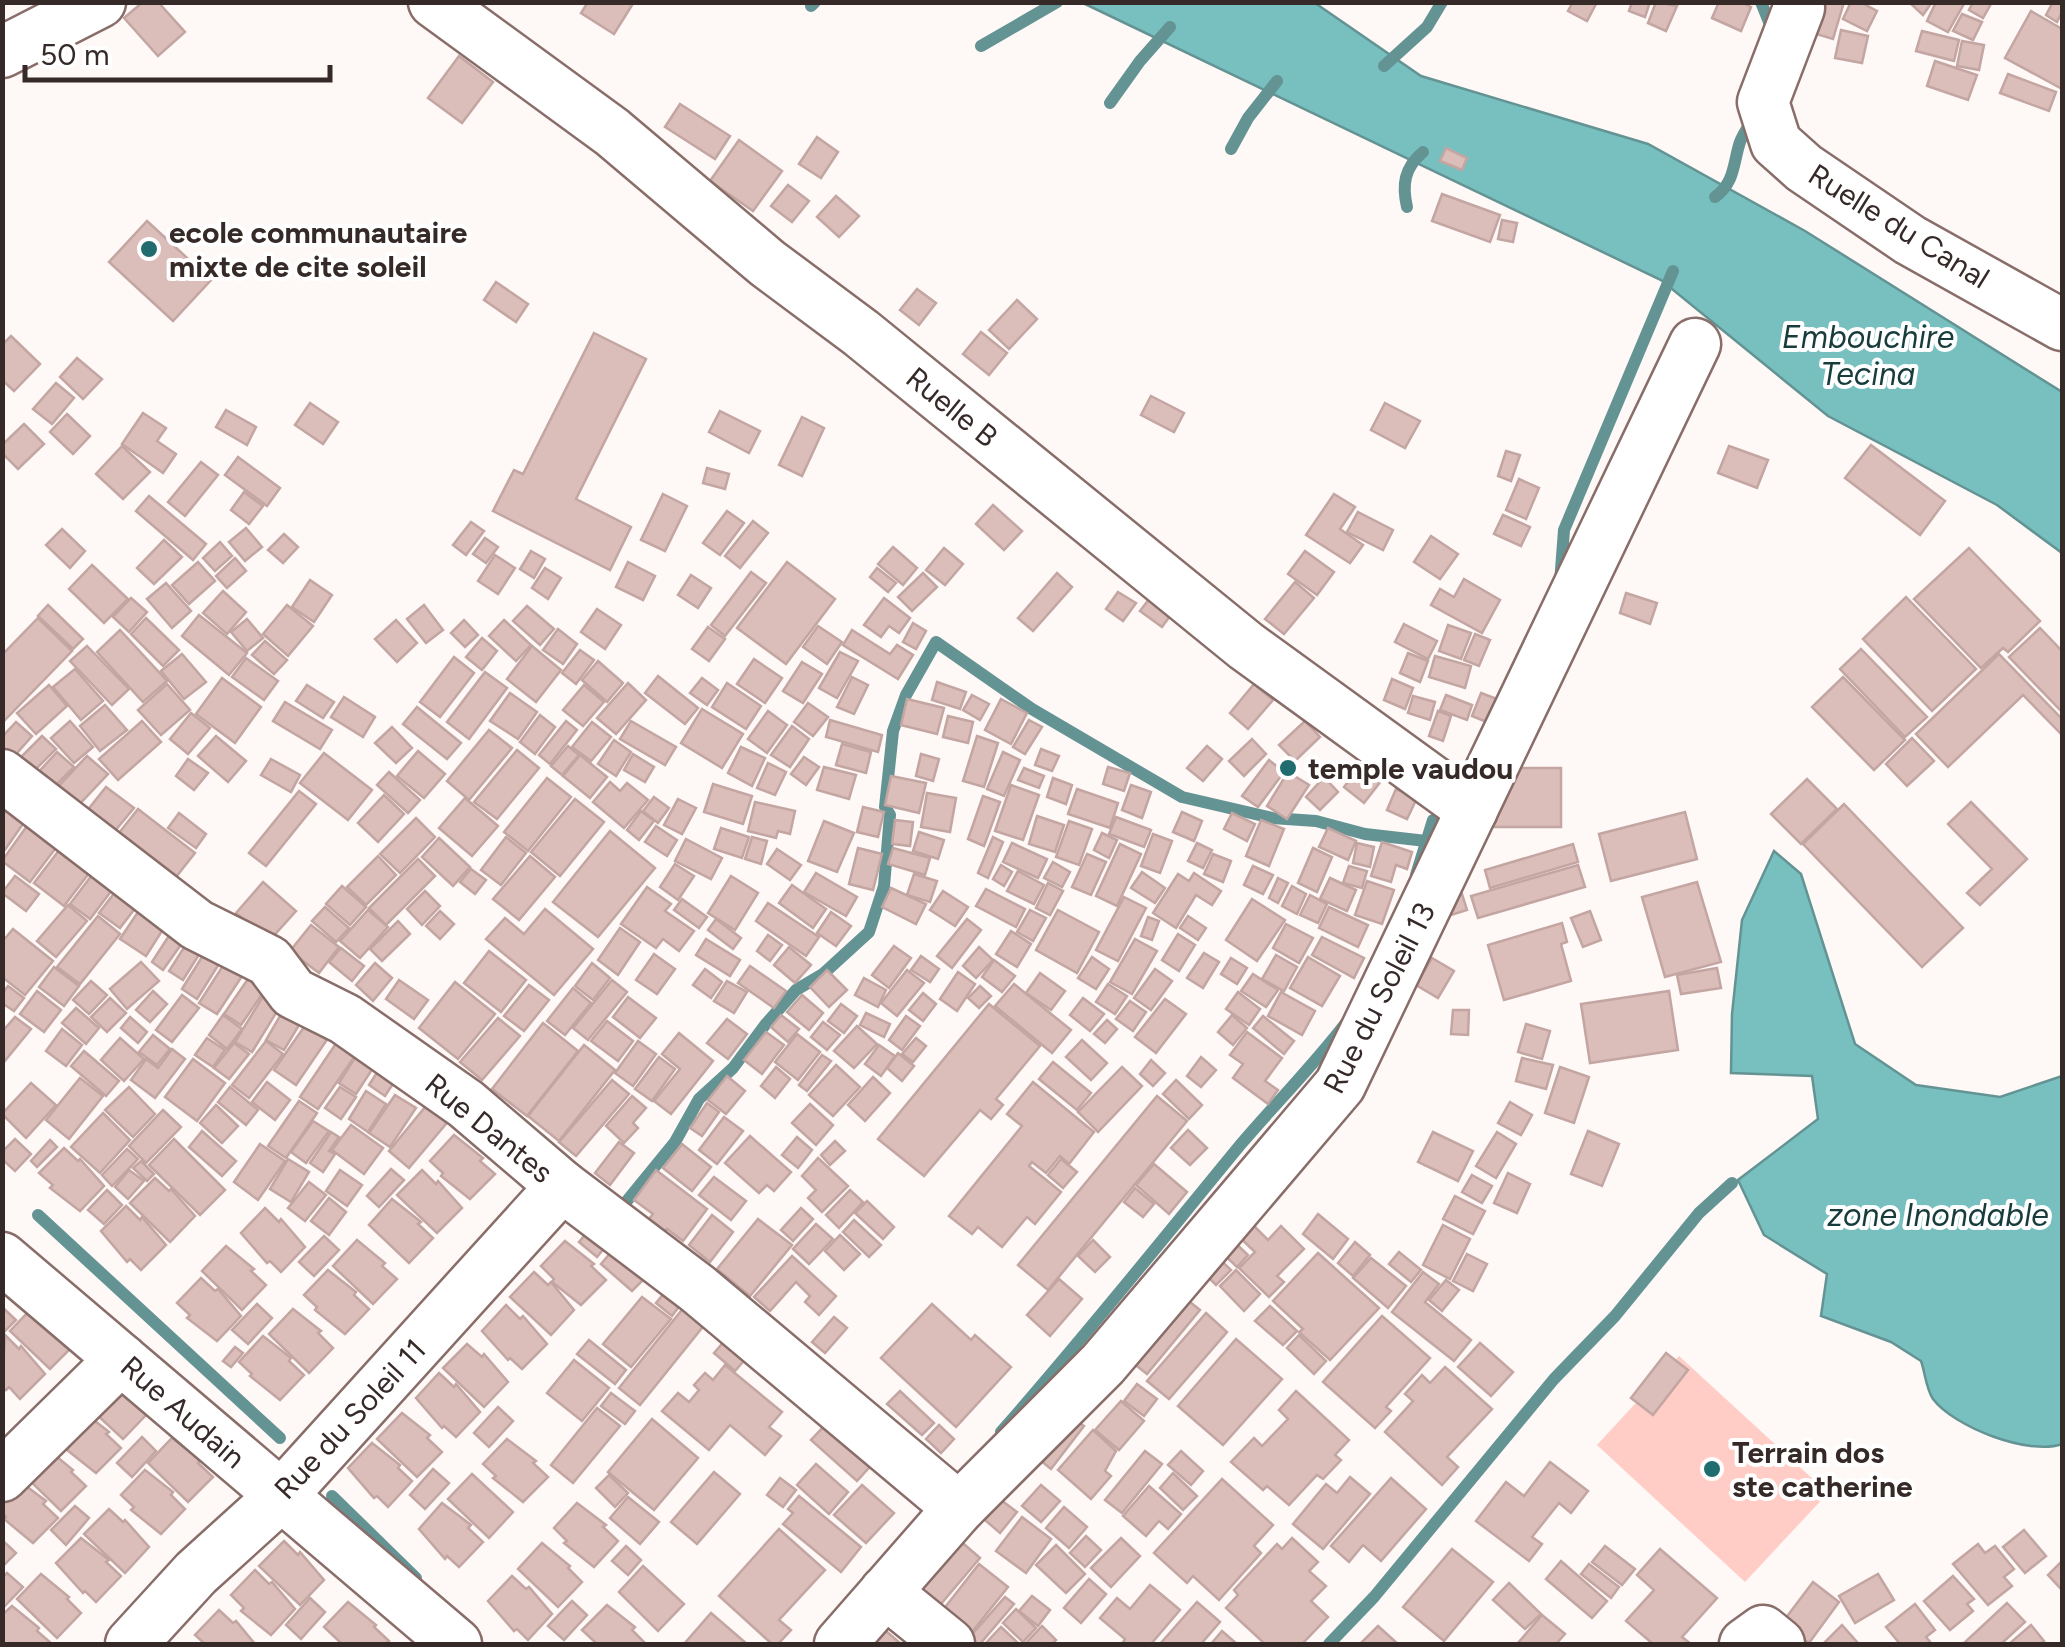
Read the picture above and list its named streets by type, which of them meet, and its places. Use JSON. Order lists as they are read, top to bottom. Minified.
{"streets":{"street":["Ruelle du Canal","Ruelle B","Rue du Soleil 13","Rue Dantes","Rue Audain","Rue du Soleil 11"]},"crossings":[["Ruelle B","Rue du Soleil 13"],["Rue du Soleil 13","Rue Dantes"],["Rue Dantes","Rue du Soleil 11"],["Rue Audain","Rue du Soleil 11"]],"water":["Embouchire Tecina","zone Inondable"],"places":["ecole communautaire mixte de cite soleil","temple vaudou","Terrain dos ste catherine"],"scale_bar":"50 m"}
